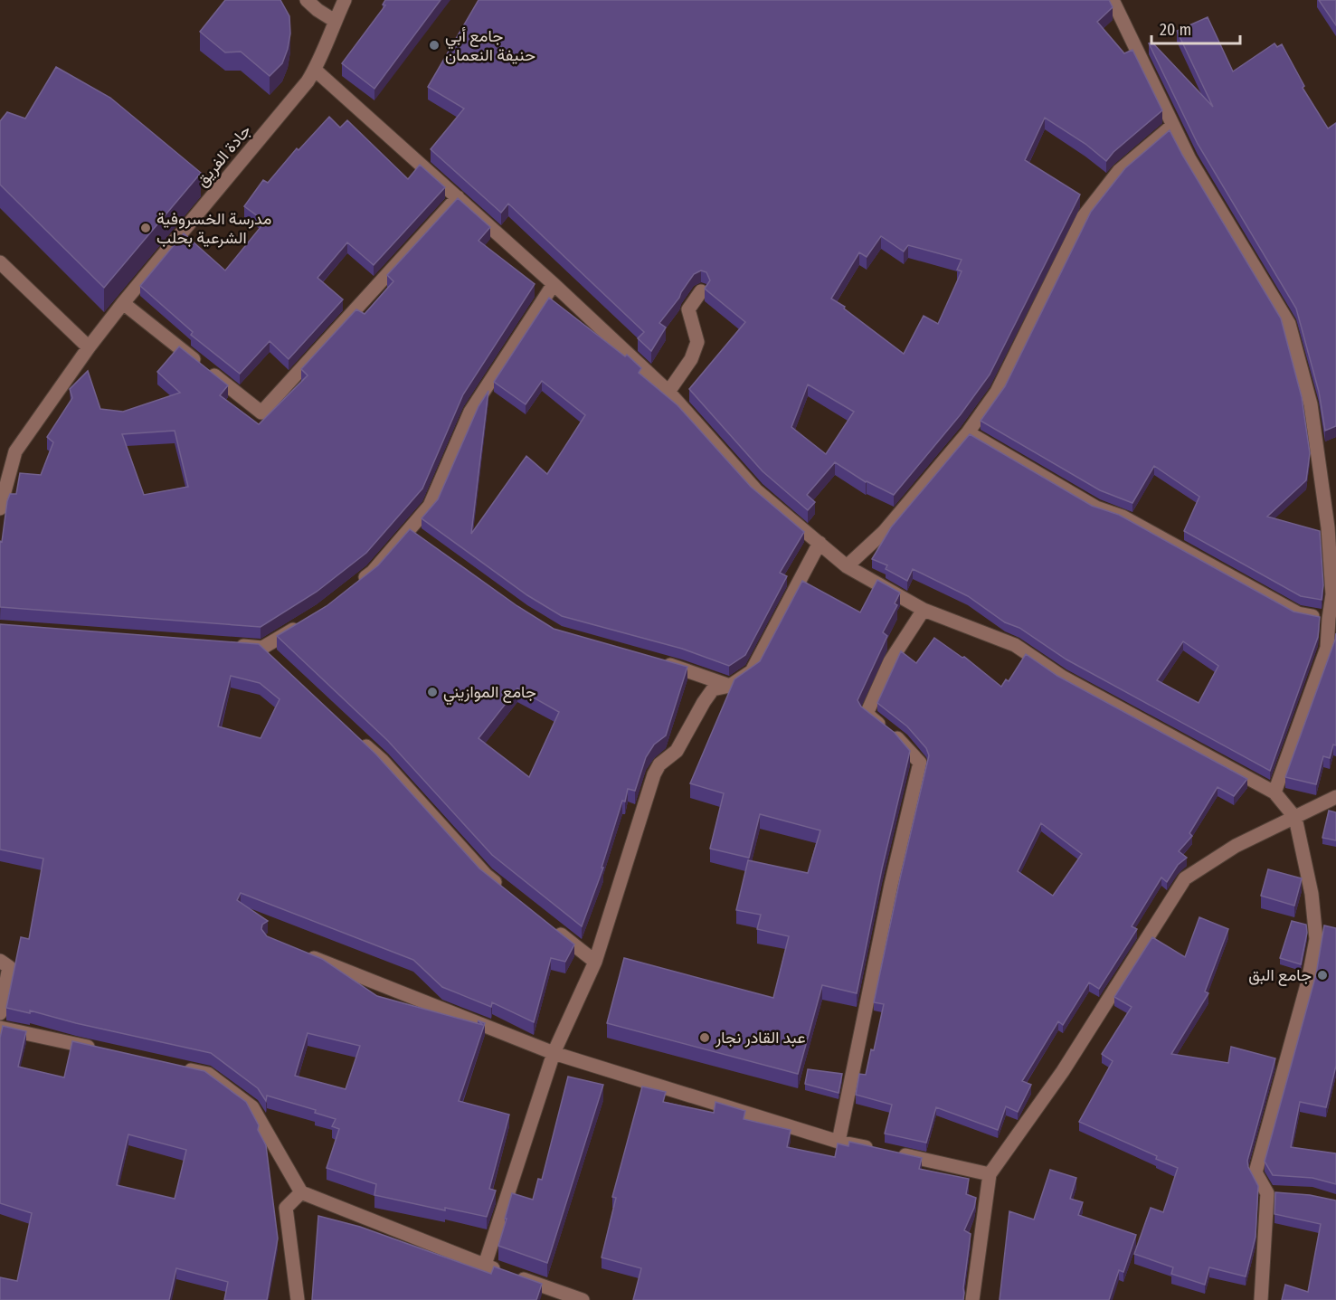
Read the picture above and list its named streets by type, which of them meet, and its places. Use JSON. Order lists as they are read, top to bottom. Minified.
{"streets":{"street":["جادة الفريق"]},"places":["جامع أبي حنيفة النعمان","مدرسة الخسروفية الشرعية بحلب","جامع الموازيني","جامع البق","عبد القادر نجار"],"scale_bar":"20 m"}
